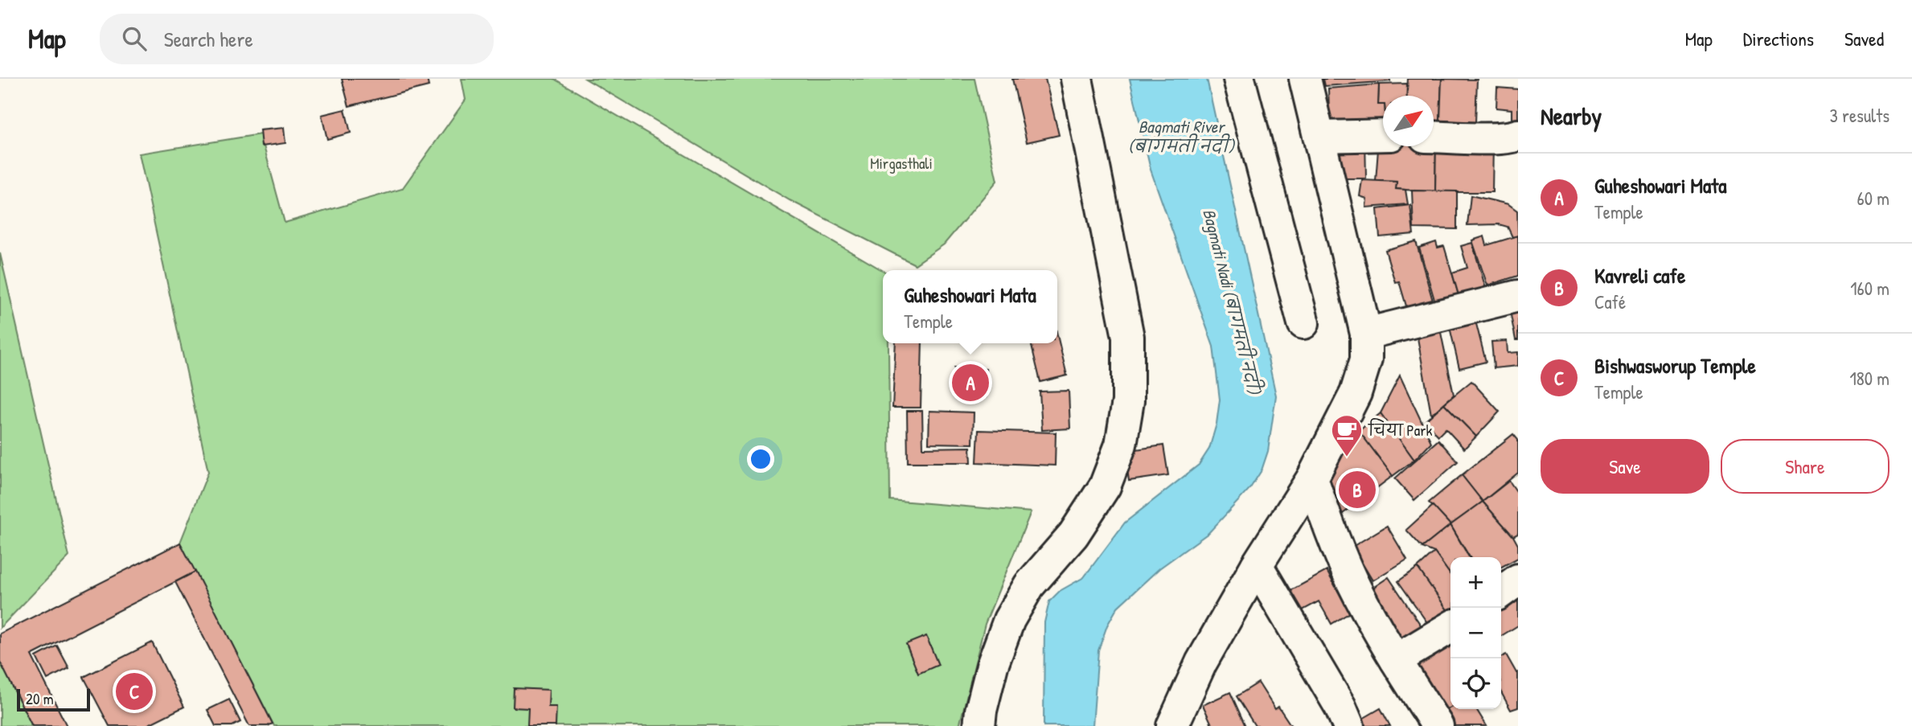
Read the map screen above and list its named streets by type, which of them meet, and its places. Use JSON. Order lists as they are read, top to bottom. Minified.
{"water":["Bagmati River (बागमती नदी)","Bagmati Nadi (बागमती नदी)"],"parks":["Mirgasthali"],"places":{"cafe":["चिया Park"]},"scale_bar":"20 m","north":"top right","page":{"header":"Map","search":"Search here","nav":["Map","Directions","Saved"],"heading":["Nearby","3 results"],"list":[{"mark":"A","name":"Guheshowari Mata","note":"Temple","value":"60 m"},{"mark":"B","name":"Kavreli cafe","note":"Café","value":"160 m"},{"mark":"C","name":"Bishwasworup Temple","note":"Temple","value":"180 m"}],"popup":["Guheshowari Mata","Temple"],"pins":["A","B","C"],"buttons":["Save","Share"],"map_buttons":["+","−"],"scale":"20 m"}}
